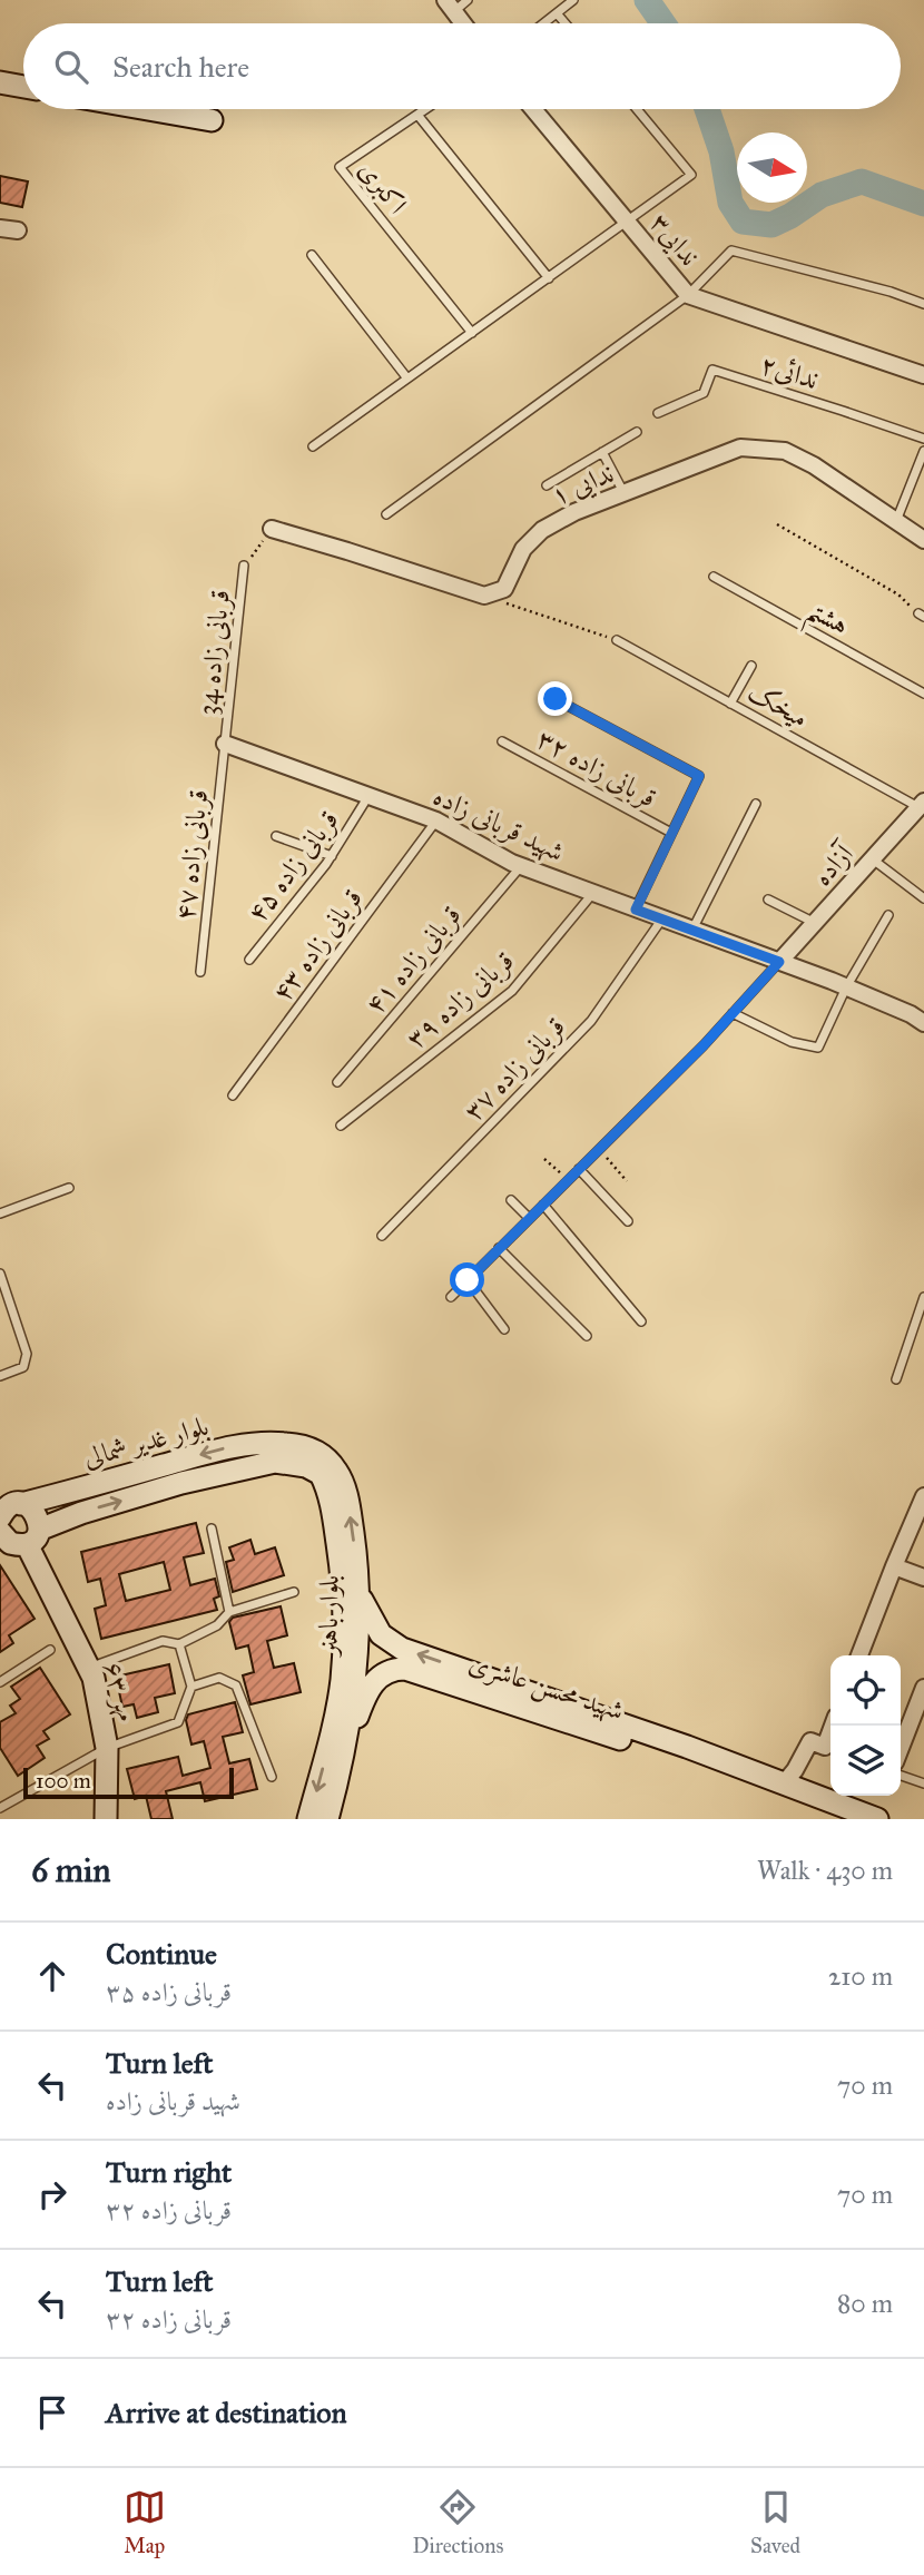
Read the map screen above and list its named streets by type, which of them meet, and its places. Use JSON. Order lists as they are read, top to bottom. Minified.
{"streets":{"street":["ندایی۳","ندایی ۱","شهید قربانی زاده","آزاده","بلوار غدیر شمالی","بلوار باهنر","شهید محسن عاشری","مهر ۶۳"],"lane":["اکبری","ندائی۲","هشتم","قربانی زاده 34","میخک","قربانی زاده ۳۲","قربانی زاده ۴۷","قربانی زاده ۴۵","قربانی زاده ۴۳","قربانی زاده ۴۱","قربانی زاده ۳۹","قربانی زاده ۳۷"]},"crossings":[["قربانی زاده 34","شهید قربانی زاده"],["قربانی زاده 34","قربانی زاده ۴۷"],["میخک","آزاده"],["قربانی زاده ۳۲","شهید قربانی زاده"],["شهید قربانی زاده","قربانی زاده ۴۷"],["شهید قربانی زاده","آزاده"],["شهید قربانی زاده","قربانی زاده ۴۵"],["شهید قربانی زاده","قربانی زاده ۴۳"],["شهید قربانی زاده","قربانی زاده ۴۱"],["شهید قربانی زاده","قربانی زاده ۳۹"],["شهید قربانی زاده","قربانی زاده ۳۷"],["بلوار غدیر شمالی","بلوار باهنر"],["بلوار غدیر شمالی","مهر ۶۳"],["بلوار باهنر","شهید محسن عاشری"]],"one_way":["شهید محسن عاشری"],"scale_bar":"100 m","north":"right","page":{"search":"Search here","scale":"100 m","heading":["6 min","Walk · 430 m"],"list":[["Continue","قربانی زاده ۳۵","210 m"],["Turn left","شهید قربانی زاده","70 m"],["Turn right","قربانی زاده ۳۲","70 m"],["Turn left","قربانی زاده ۳۲","80 m"],"Arrive at destination"],"nav":["Map","Directions","Saved"]}}
